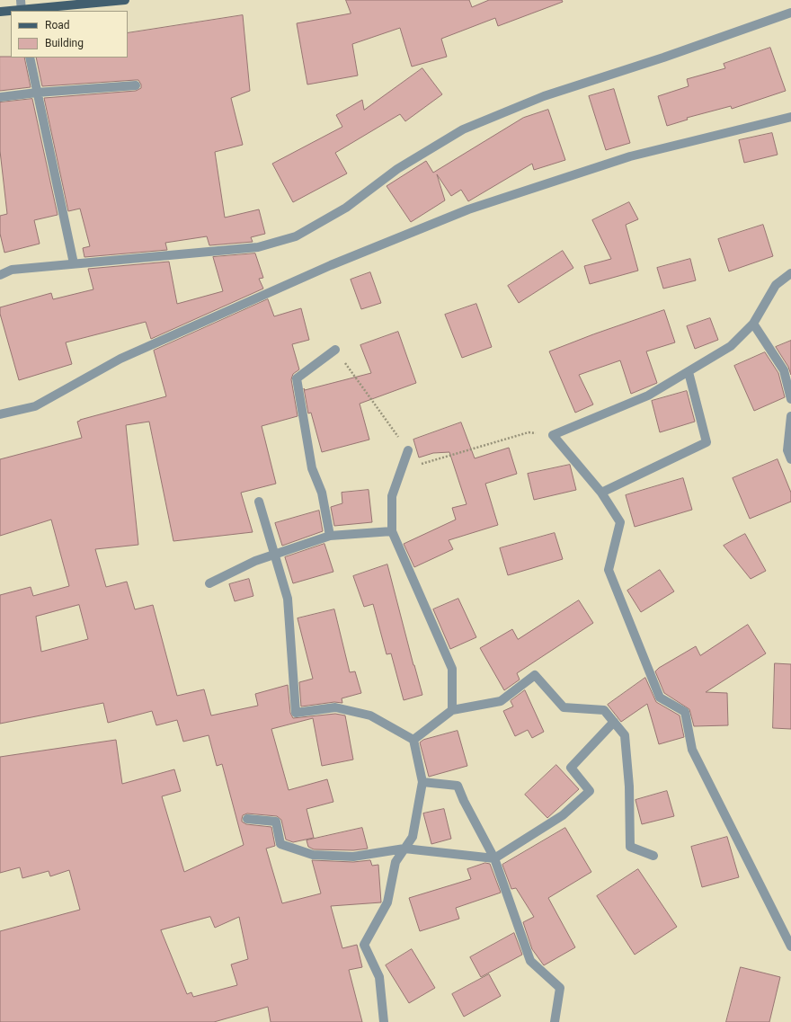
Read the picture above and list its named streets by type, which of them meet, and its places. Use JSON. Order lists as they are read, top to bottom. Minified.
{"legend":["Road","Building"]}
